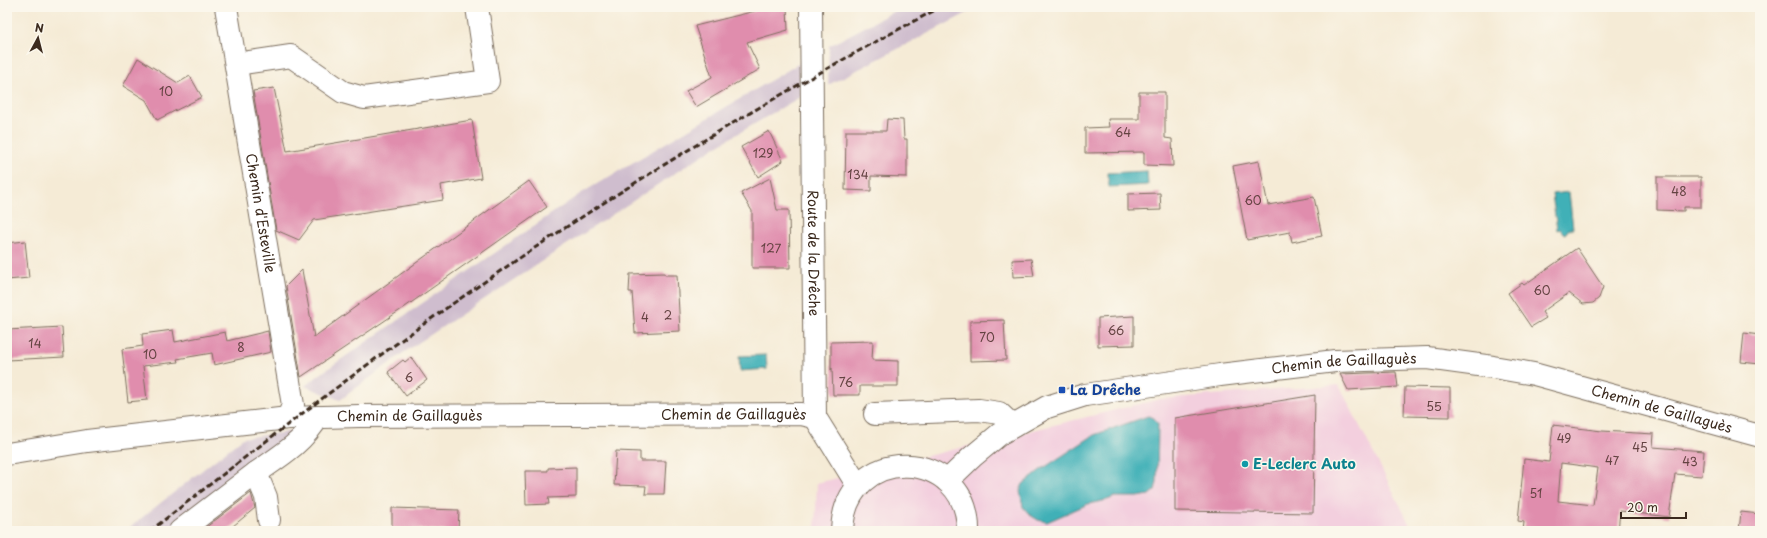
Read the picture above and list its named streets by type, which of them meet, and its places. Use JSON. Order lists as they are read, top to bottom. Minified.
{"streets":{"street":["Chemin d'Esteville","Route de la Drêche","Chemin de Gaillaguès"]},"crossings":[["Chemin d'Esteville","Chemin de Gaillaguès"],["Route de la Drêche","Chemin de Gaillaguès"]],"places":{"transit":["La Drêche"],"other":["E-Leclerc Auto"]},"house_numbers":["10","64","129","134","48","60","127","60","2","4","66","70","14","8","10","6","76","55","49","45","47","43","51"],"scale_bar":"20 m","north":"top"}
